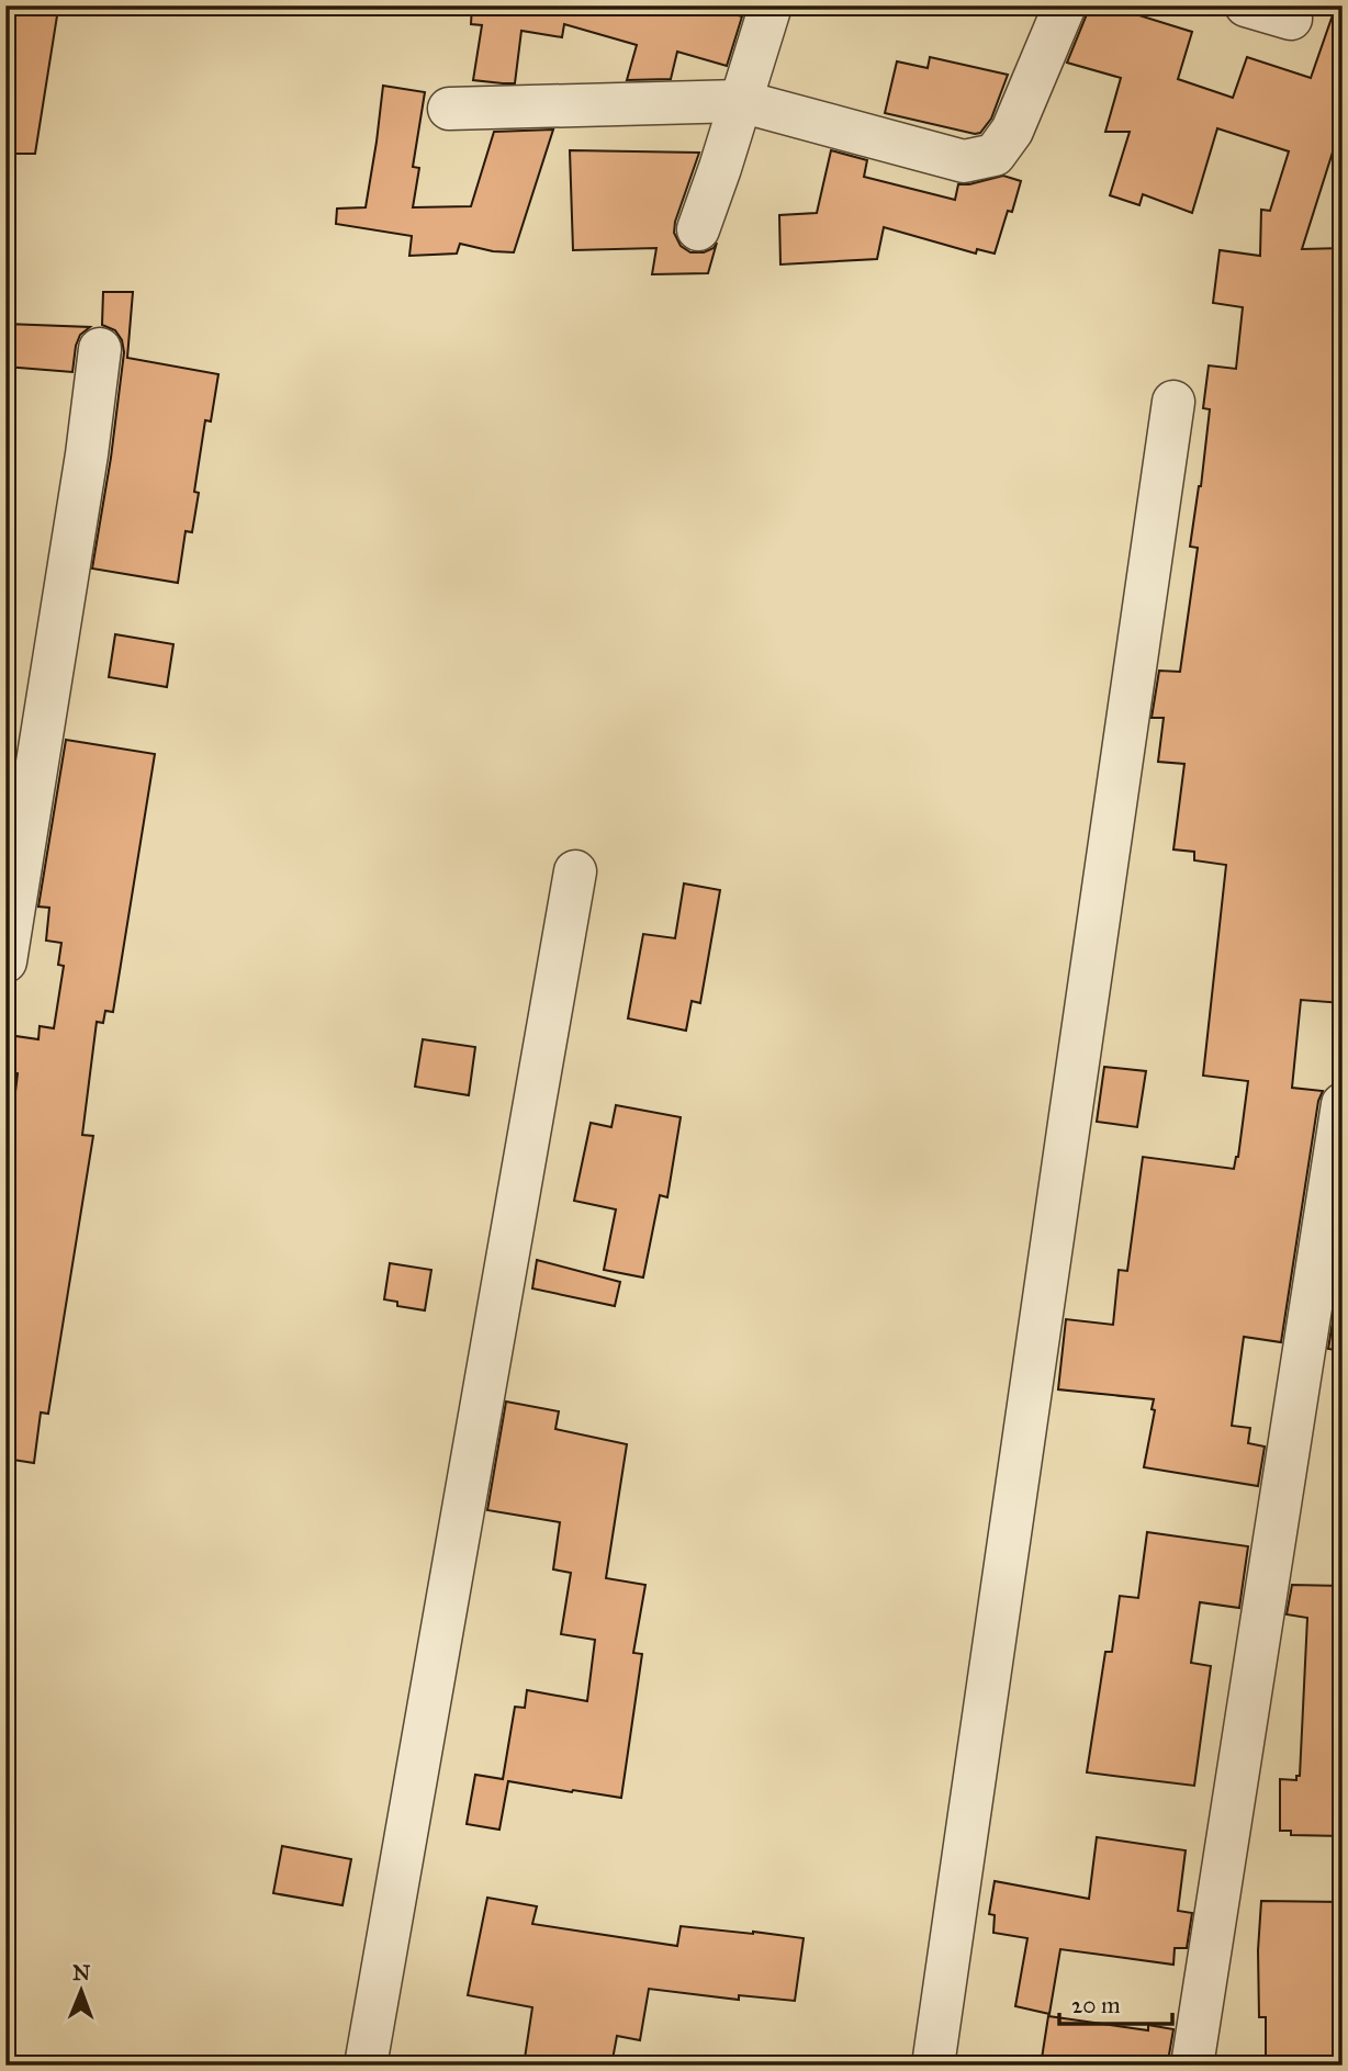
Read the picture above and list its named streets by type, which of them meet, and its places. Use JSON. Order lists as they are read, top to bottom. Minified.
{"scale_bar":"20 m","north":"top"}
